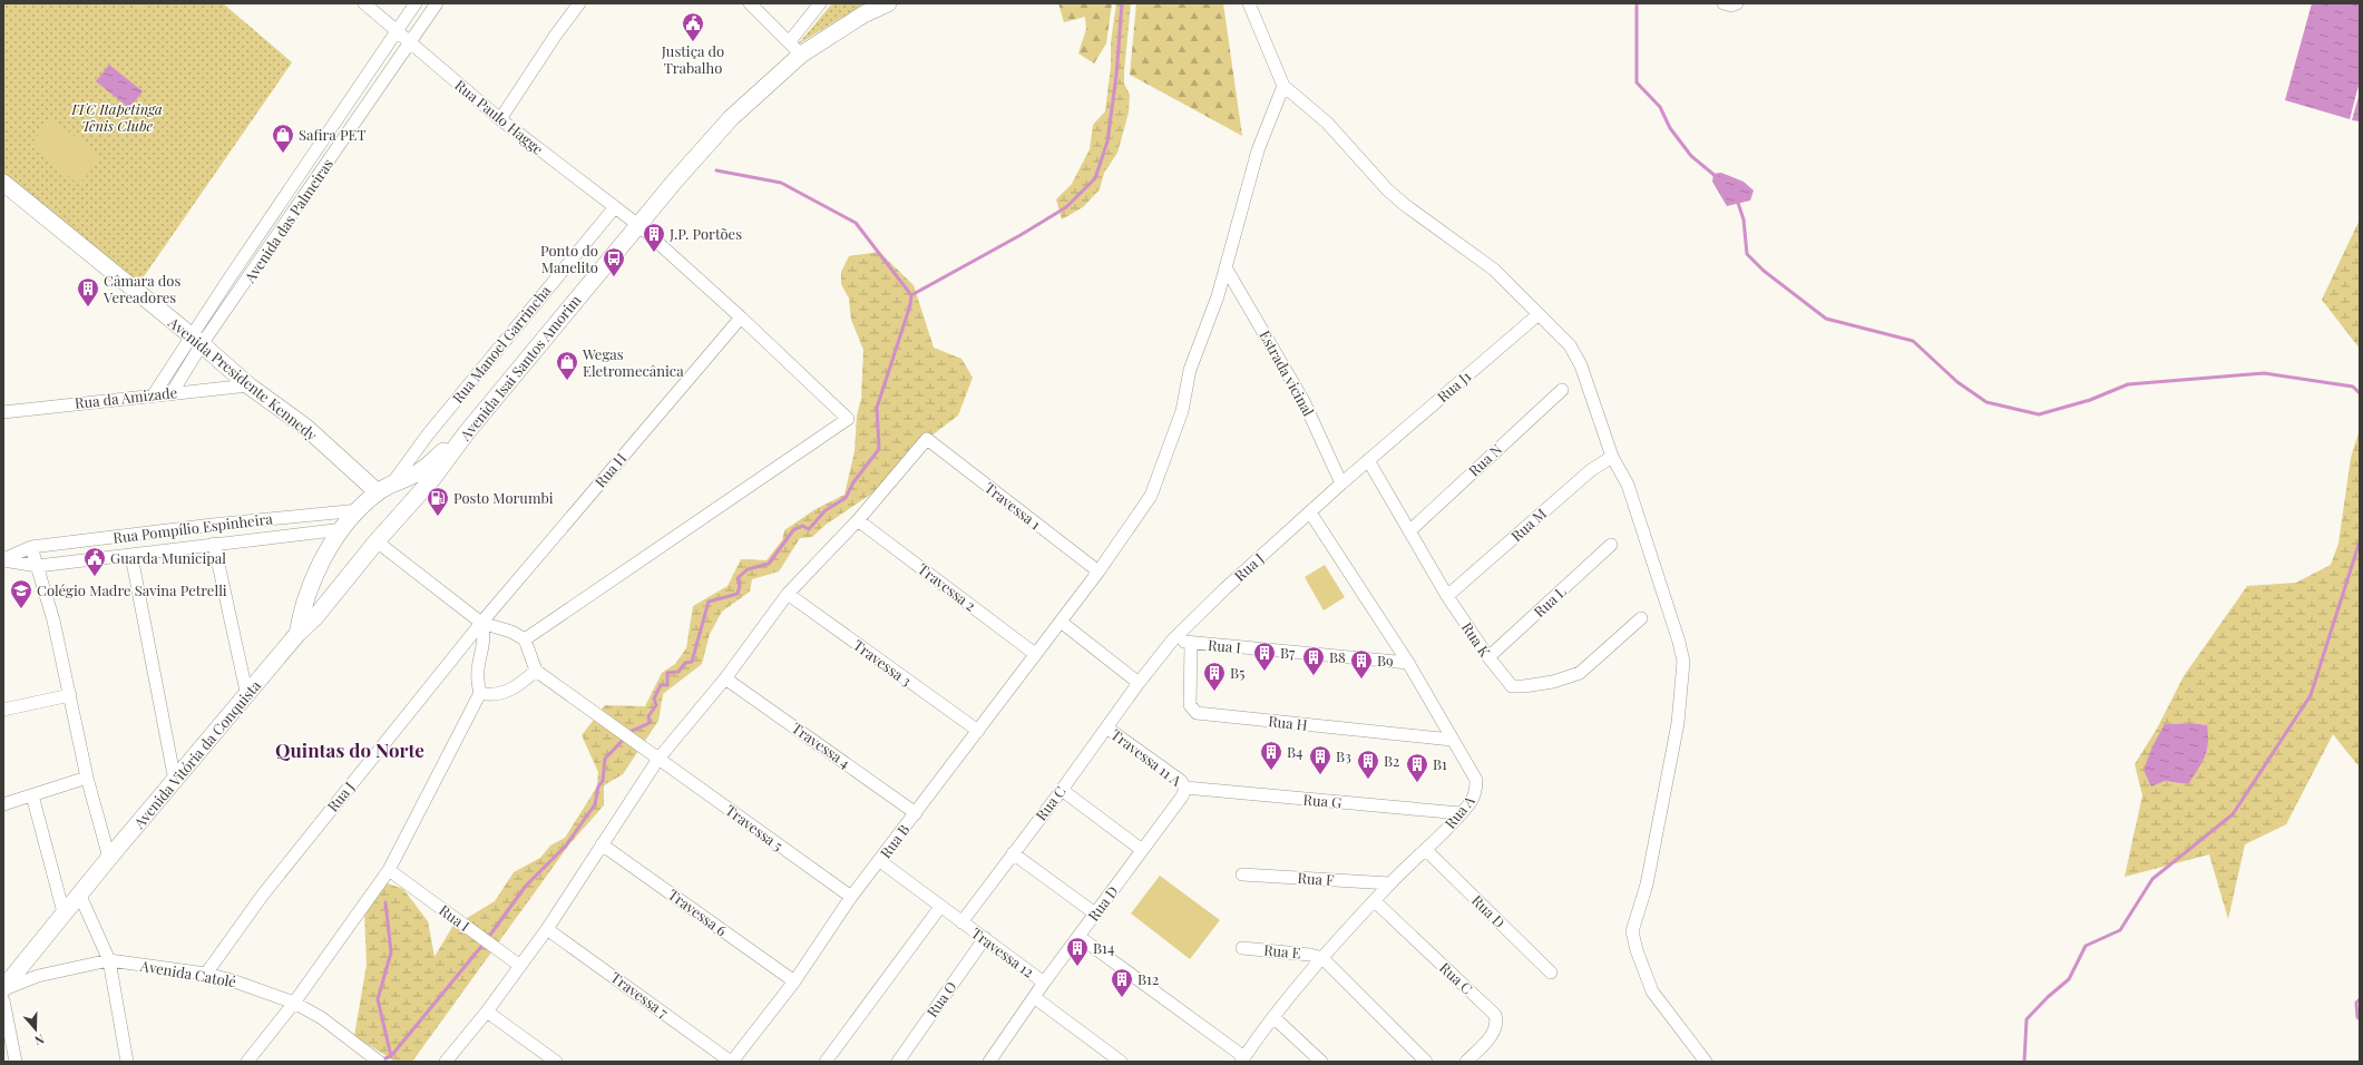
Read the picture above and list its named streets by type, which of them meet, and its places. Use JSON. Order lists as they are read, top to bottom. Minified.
{"streets":{"main road":["Avenida Isai Santos Amorim","Avenida Presidente Kennedy","Avenida Vitória da Conquista"],"street":["Rua Paulo Hagge","Avenida das Palmeiras","Rua Manoel Garrincha","Estrada vicinal","Rua J1","Rua da Amizade","Rua N","Rua H","Travessa 1","Rua M","Rua Pompílio Espinheira","Rua J","Travessa 2","Rua L","Rua K","Rua I","Travessa 3","Travessa 4","Travessa 11 A","Rua G","Rua C","Rua A","Travessa 5","Rua B","Rua F","Rua D","Travessa 6","Rua E","Travessa 12","Avenida Catolé","Travessa 7","Rua O"]},"crossings":[["Rua Paulo Hagge","Avenida das Palmeiras"],["Rua Paulo Hagge","Rua Manoel Garrincha"],["Rua Paulo Hagge","Avenida Isai Santos Amorim"],["Avenida das Palmeiras","Avenida Presidente Kennedy"],["Avenida das Palmeiras","Rua da Amizade"],["Rua Manoel Garrincha","Avenida Presidente Kennedy"],["Avenida Isai Santos Amorim","Avenida Presidente Kennedy"],["Avenida Isai Santos Amorim","Avenida Vitória da Conquista"],["Estrada vicinal","Rua J"],["Estrada vicinal","Rua B"],["Avenida Presidente Kennedy","Rua da Amizade"],["Rua J1","Rua J"],["Rua J1","Rua K"],["Rua N","Rua K"],["Rua H","Rua J"],["Rua H","Rua I"],["Rua H","Rua A"],["Travessa 1","Travessa 2"],["Travessa 1","Rua B"],["Rua M","Rua K"],["Rua J","Rua K"],["Rua J","Rua I"],["Rua J","Rua C"],["Rua J","Rua A"],["Rua J","Avenida Catolé"],["Travessa 2","Rua B"],["Rua L","Rua K"],["Rua I","Rua A"],["Travessa 3","Rua B"],["Travessa 4","Rua B"],["Travessa 11 A","Rua G"],["Travessa 11 A","Rua C"],["Travessa 11 A","Rua D"],["Rua G","Rua A"],["Rua G","Rua D"],["Rua C","Rua A"],["Rua C","Travessa 12"],["Rua A","Rua F"],["Rua A","Rua D"],["Rua A","Rua E"],["Travessa 5","Rua B"],["Rua B","Travessa 6"],["Rua B","Travessa 12"],["Rua B","Travessa 7"],["Rua D","Travessa 12"],["Travessa 12","Rua O"]],"districts":["Quintas do Norte"],"parks":["ITC Itapetinga Tênis Clube"],"places":{"public building":["Justiça do Trabalho","Guarda Municipal"],"shop":["Safira PET","Wegas Eletromecânica"],"building":["J.P. Portões","Câmara dos Vereadores","B7","B8","B9","B5","B4","B3","B2","B1","B14","B12"],"bus stop":["Ponto do Manelito"],"fuel station":["Posto Morumbi"],"school or university":["Colégio Madre Savina Petrelli"]},"north":"bottom"}
